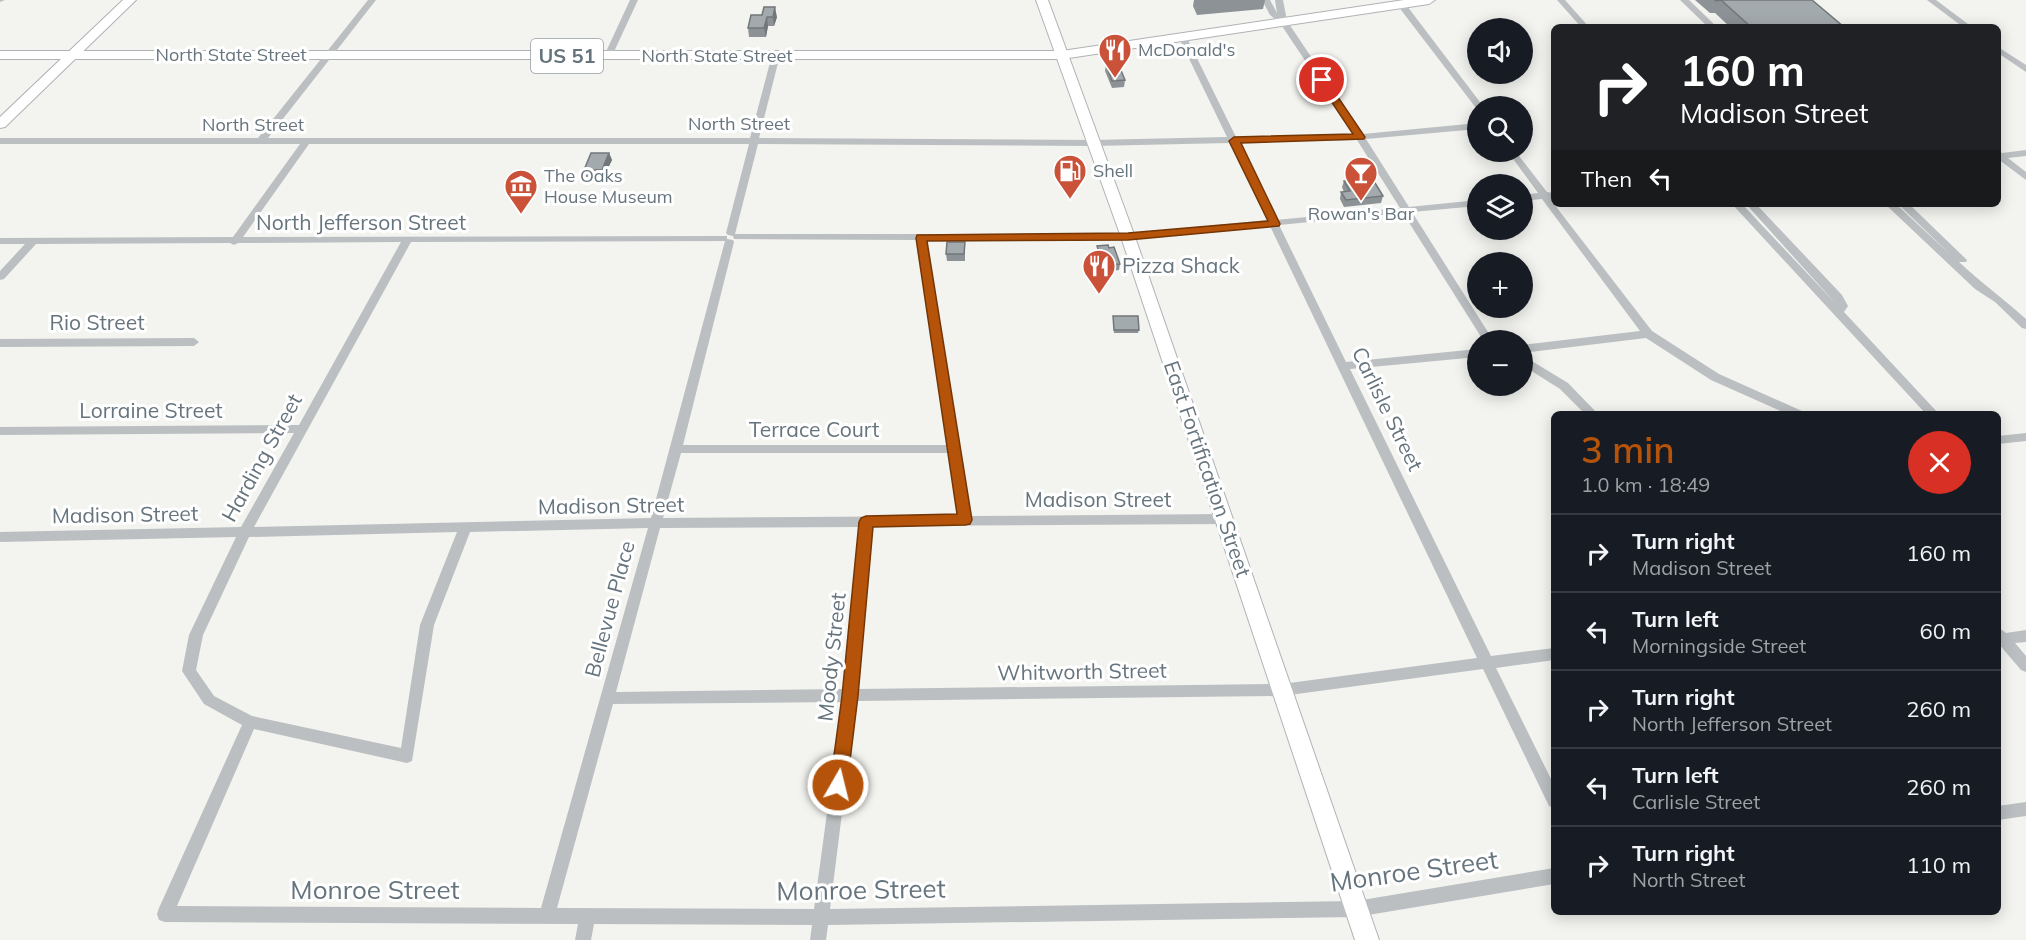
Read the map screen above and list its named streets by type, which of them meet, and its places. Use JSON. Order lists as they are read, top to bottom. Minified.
{"streets":{"main road":["North State Street","US 51"],"street":["North Street","North Jefferson Street","Rio Street","Carlisle Street","Lorraine Street","Terrace Court","Harding Street","East Fortification Street","Madison Street","Bellevue Place","Moody Street","Whitworth Street","Monroe Street"]},"crossings":[["North State Street","Carlisle Street"],["North State Street","East Fortification Street"],["North State Street","Bellevue Place"],["North Street","Carlisle Street"],["North Street","East Fortification Street"],["North Street","Bellevue Place"],["North Jefferson Street","Carlisle Street"],["North Jefferson Street","Harding Street"],["North Jefferson Street","East Fortification Street"],["North Jefferson Street","Bellevue Place"],["Carlisle Street","Whitworth Street"],["Lorraine Street","Harding Street"],["Terrace Court","Bellevue Place"],["Harding Street","Madison Street"],["Harding Street","Monroe Street"],["East Fortification Street","Madison Street"],["East Fortification Street","Whitworth Street"],["East Fortification Street","Monroe Street"],["Madison Street","Bellevue Place"],["Madison Street","Moody Street"],["Bellevue Place","Whitworth Street"],["Bellevue Place","Monroe Street"],["Moody Street","Whitworth Street"],["Moody Street","Monroe Street"]],"places":{"restaurant":["McDonald's","Pizza Shack"],"fuel station":["Shell"],"bar":["Rowan's Bar"],"museum":["The Oaks House Museum"]},"page":{"map_buttons":["+","−"],"turn":["160 m","Madison Street"],"then":"Then","heading":["3 min","1.0 km · 18:49"],"list":[{"name":"Turn right","note":"Madison Street","value":"160 m"},{"name":"Turn left","note":"Morningside Street","value":"60 m"},{"name":"Turn right","note":"North Jefferson Street","value":"260 m"},{"name":"Turn left","note":"Carlisle Street","value":"260 m"},{"name":"Turn right","note":"North Street","value":"110 m"}]}}
